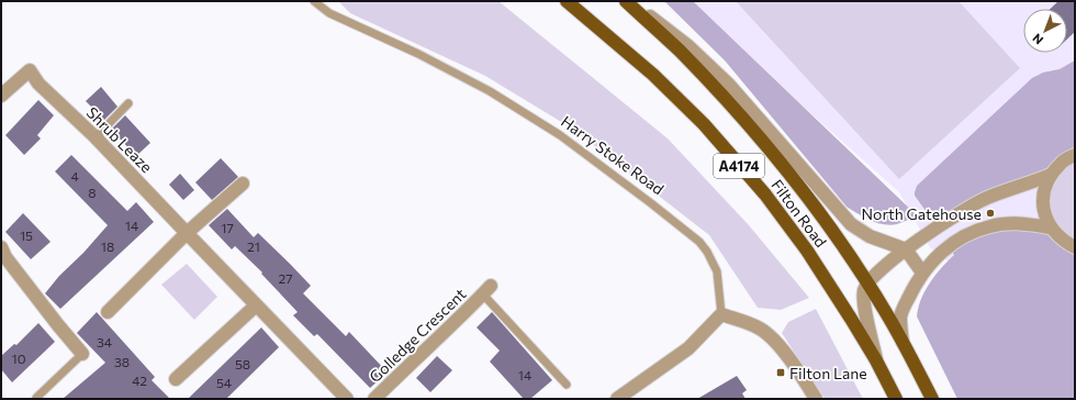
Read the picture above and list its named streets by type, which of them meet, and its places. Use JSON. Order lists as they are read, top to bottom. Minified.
{"streets":{"main road":["A4174","Filton Road"],"street":["Shrub Leaze","Golledge Crescent"],"lane":["Harry Stoke Road"]},"places":{"other":["North Gatehouse"],"transit":["Filton Lane"]},"house_numbers":["4","8","14","17","15","18","21","27","34","10","38","58","14","42","54"],"north":"bottom left"}
